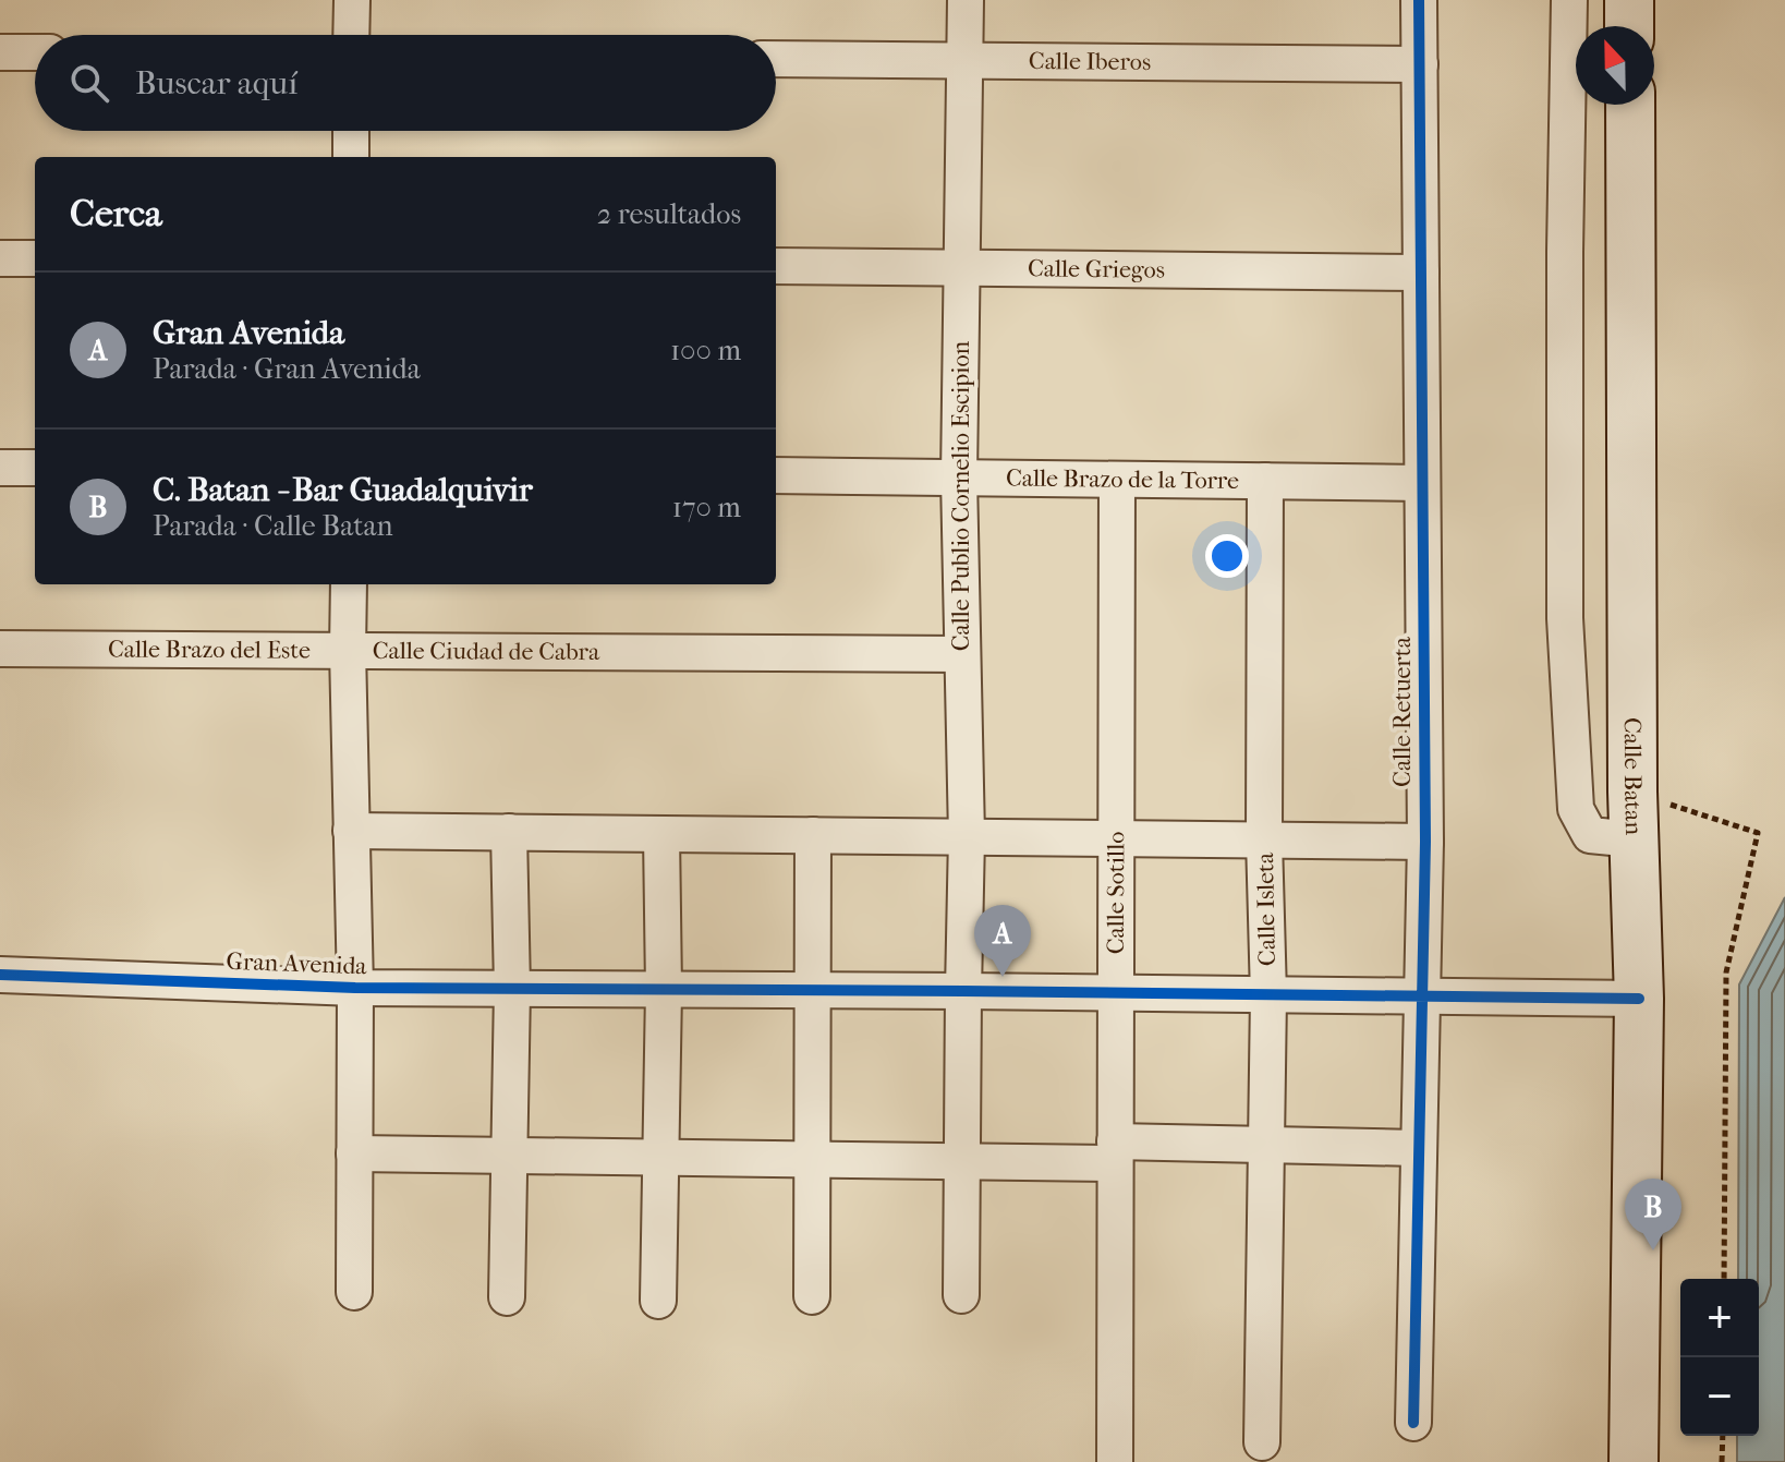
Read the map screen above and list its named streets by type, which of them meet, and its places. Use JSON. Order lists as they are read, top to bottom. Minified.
{"streets":{"street":["Calle Iberos","Calle Griegos","Calle Brazo de la Torre","Calle Publio Cornelio Escipion","Calle Brazo del Este","Calle Ciudad de Cabra","Calle Retuerta","Calle Batan","Calle Sotillo","Calle Isleta","Gran Avenida"]},"crossings":[["Calle Iberos","Calle Publio Cornelio Escipion"],["Calle Iberos","Calle Retuerta"],["Calle Griegos","Calle Publio Cornelio Escipion"],["Calle Griegos","Calle Retuerta"],["Calle Brazo de la Torre","Calle Publio Cornelio Escipion"],["Calle Brazo de la Torre","Calle Retuerta"],["Calle Brazo de la Torre","Calle Sotillo"],["Calle Brazo de la Torre","Calle Isleta"],["Calle Publio Cornelio Escipion","Calle Ciudad de Cabra"],["Calle Publio Cornelio Escipion","Gran Avenida"],["Calle Brazo del Este","Calle Ciudad de Cabra"],["Calle Ciudad de Cabra","Gran Avenida"],["Calle Retuerta","Gran Avenida"],["Calle Batan","Gran Avenida"],["Calle Sotillo","Gran Avenida"],["Calle Isleta","Gran Avenida"]],"north":"top","page":{"search":"Buscar aquí","heading":["Cerca","2 resultados"],"list":[{"mark":"A","name":"Gran Avenida","note":"Parada · Gran Avenida","value":"100 m"},{"mark":"B","name":"C. Batan - Bar Guadalquivir","note":"Parada · Calle Batan","value":"170 m"}],"pins":["A","B"],"map_buttons":["+","−"]}}
